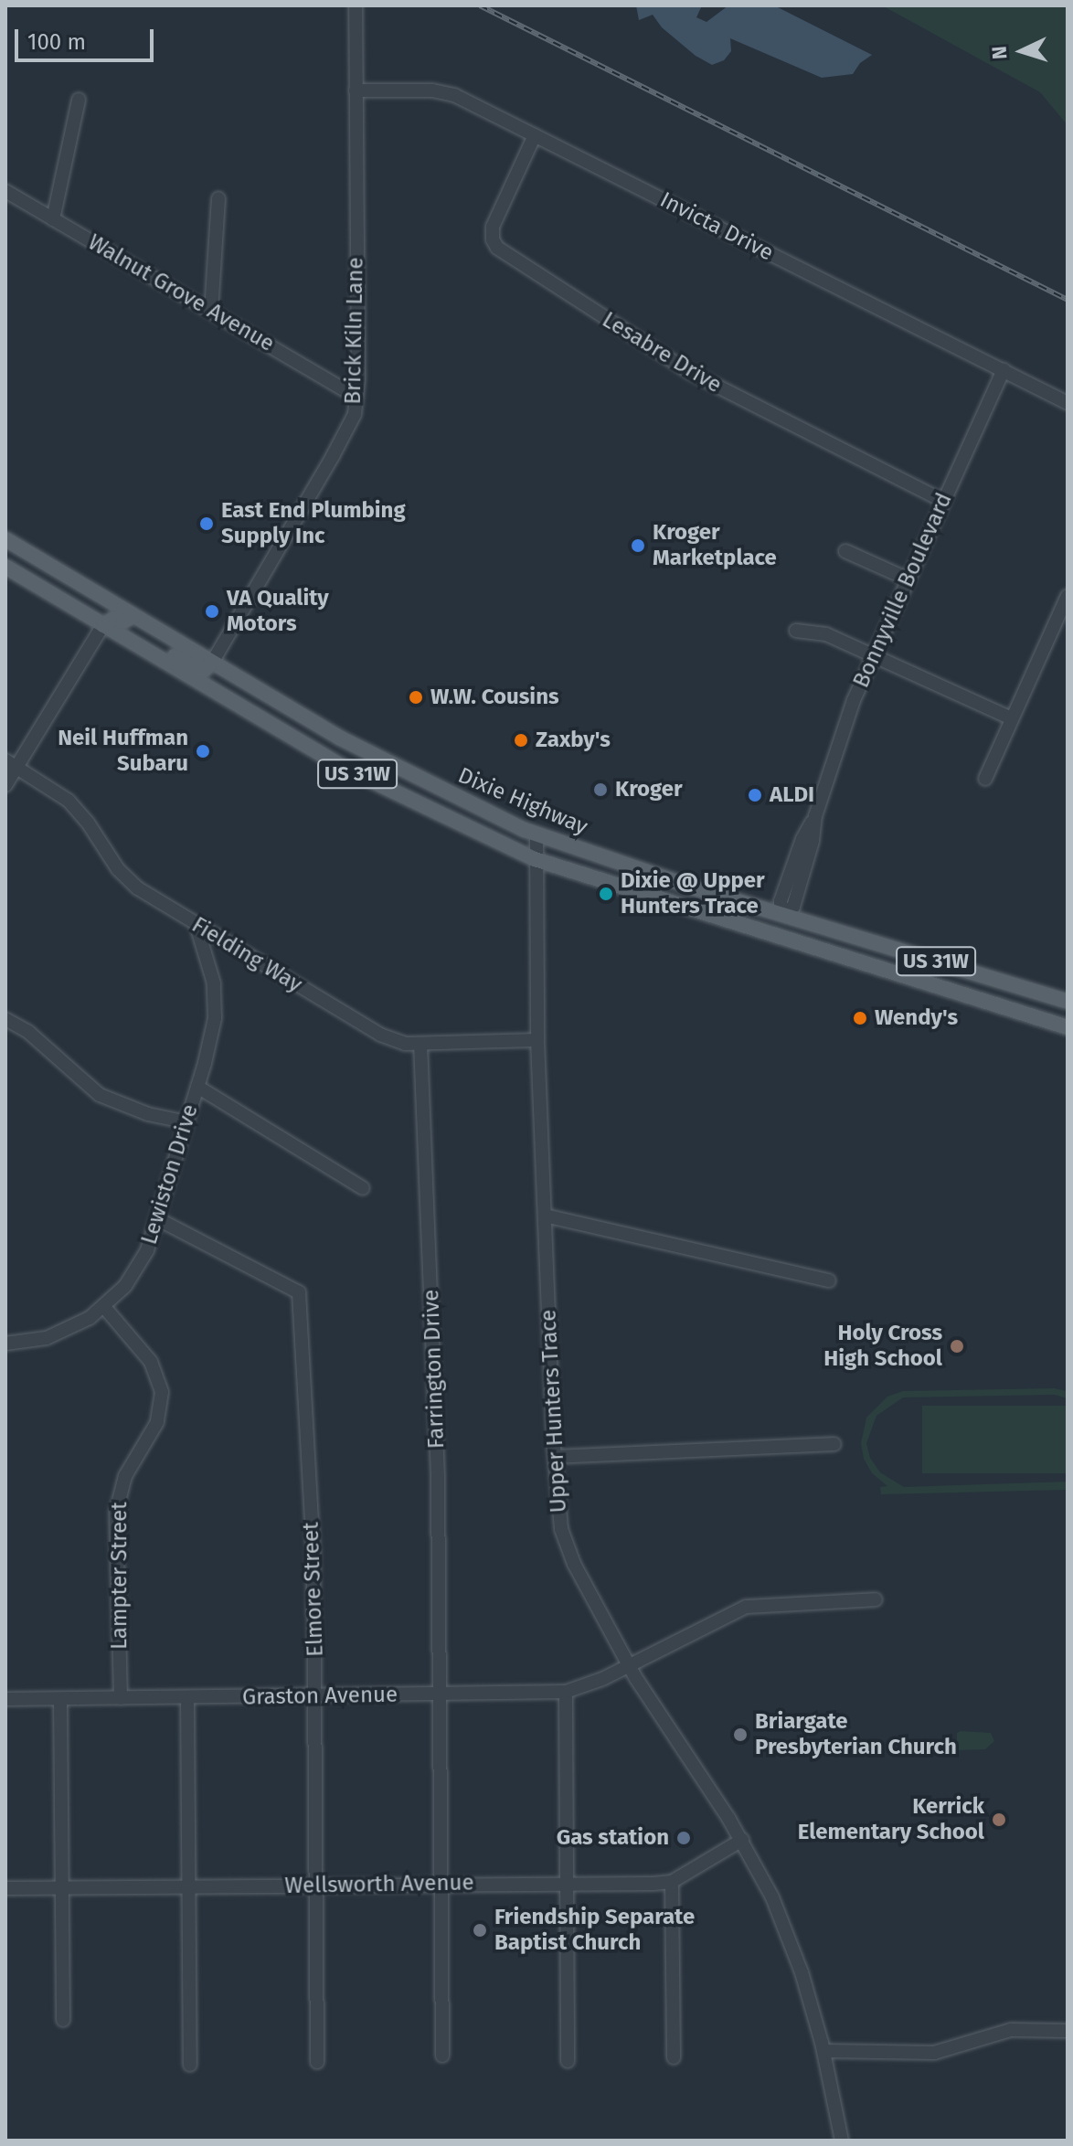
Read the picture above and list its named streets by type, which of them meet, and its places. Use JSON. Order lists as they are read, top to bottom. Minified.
{"streets":{"main road":["US 31W","Dixie Highway"],"street":["Invicta Drive","Walnut Grove Avenue","Brick Kiln Lane","Lesabre Drive","Bonnyville Boulevard","Fielding Way","Lewiston Drive","Farrington Drive","Upper Hunters Trace","Lampter Street","Elmore Street","Graston Avenue","Wellsworth Avenue"]},"crossings":[["Invicta Drive","Brick Kiln Lane"],["Invicta Drive","Lesabre Drive"],["Invicta Drive","Bonnyville Boulevard"],["Walnut Grove Avenue","Brick Kiln Lane"],["Brick Kiln Lane","Dixie Highway"],["Lesabre Drive","Bonnyville Boulevard"],["Bonnyville Boulevard","Dixie Highway"],["Dixie Highway","Upper Hunters Trace"],["Fielding Way","Lewiston Drive"],["Fielding Way","Farrington Drive"],["Fielding Way","Upper Hunters Trace"],["Lewiston Drive","Lampter Street"],["Lewiston Drive","Elmore Street"],["Farrington Drive","Graston Avenue"],["Farrington Drive","Wellsworth Avenue"],["Upper Hunters Trace","Graston Avenue"],["Upper Hunters Trace","Wellsworth Avenue"],["Lampter Street","Graston Avenue"],["Elmore Street","Graston Avenue"],["Elmore Street","Wellsworth Avenue"]],"places":["East End Plumbing Supply Inc","Kroger Marketplace","VA Quality Motors","W.W. Cousins","Zaxby's","Neil Huffman Subaru","Kroger","ALDI","Dixie @ Upper Hunters Trace","Wendy's","Holy Cross High School","Briargate Presbyterian Church","Kerrick Elementary School","Gas station","Friendship Separate Baptist Church"],"scale_bar":"100 m","north":"left"}
